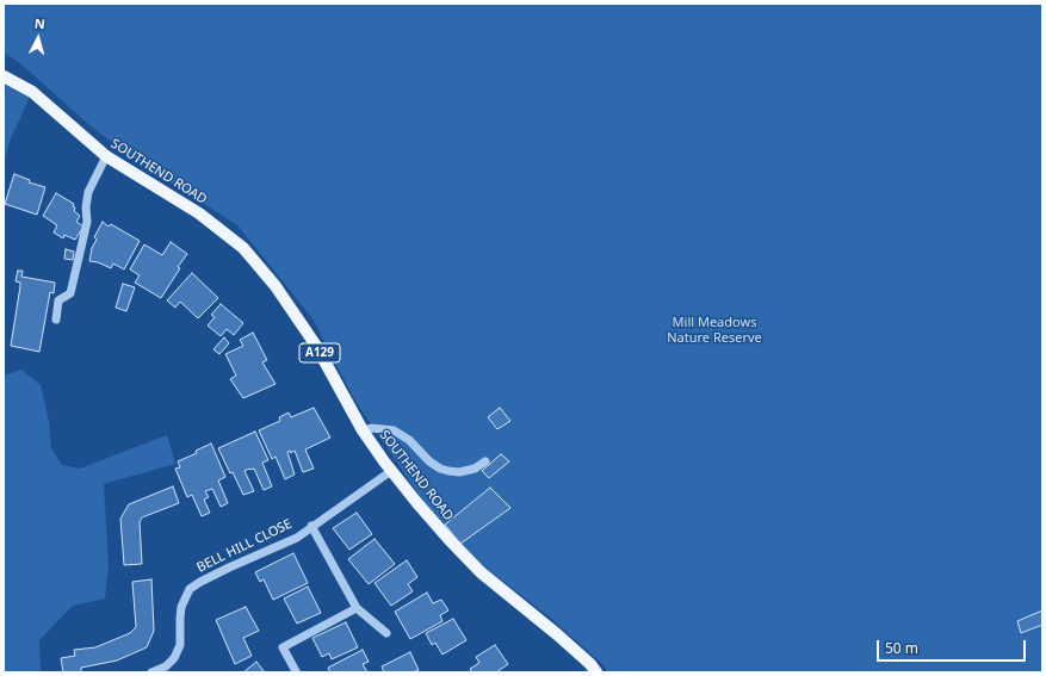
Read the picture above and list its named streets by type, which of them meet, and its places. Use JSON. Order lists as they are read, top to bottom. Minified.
{"streets":{"main road":["SOUTHEND ROAD","A129"],"street":["BELL HILL CLOSE"]},"crossings":[["SOUTHEND ROAD","BELL HILL CLOSE"]],"parks":["Mill Meadows Nature Reserve"],"scale_bar":"50 m","north":"top"}
